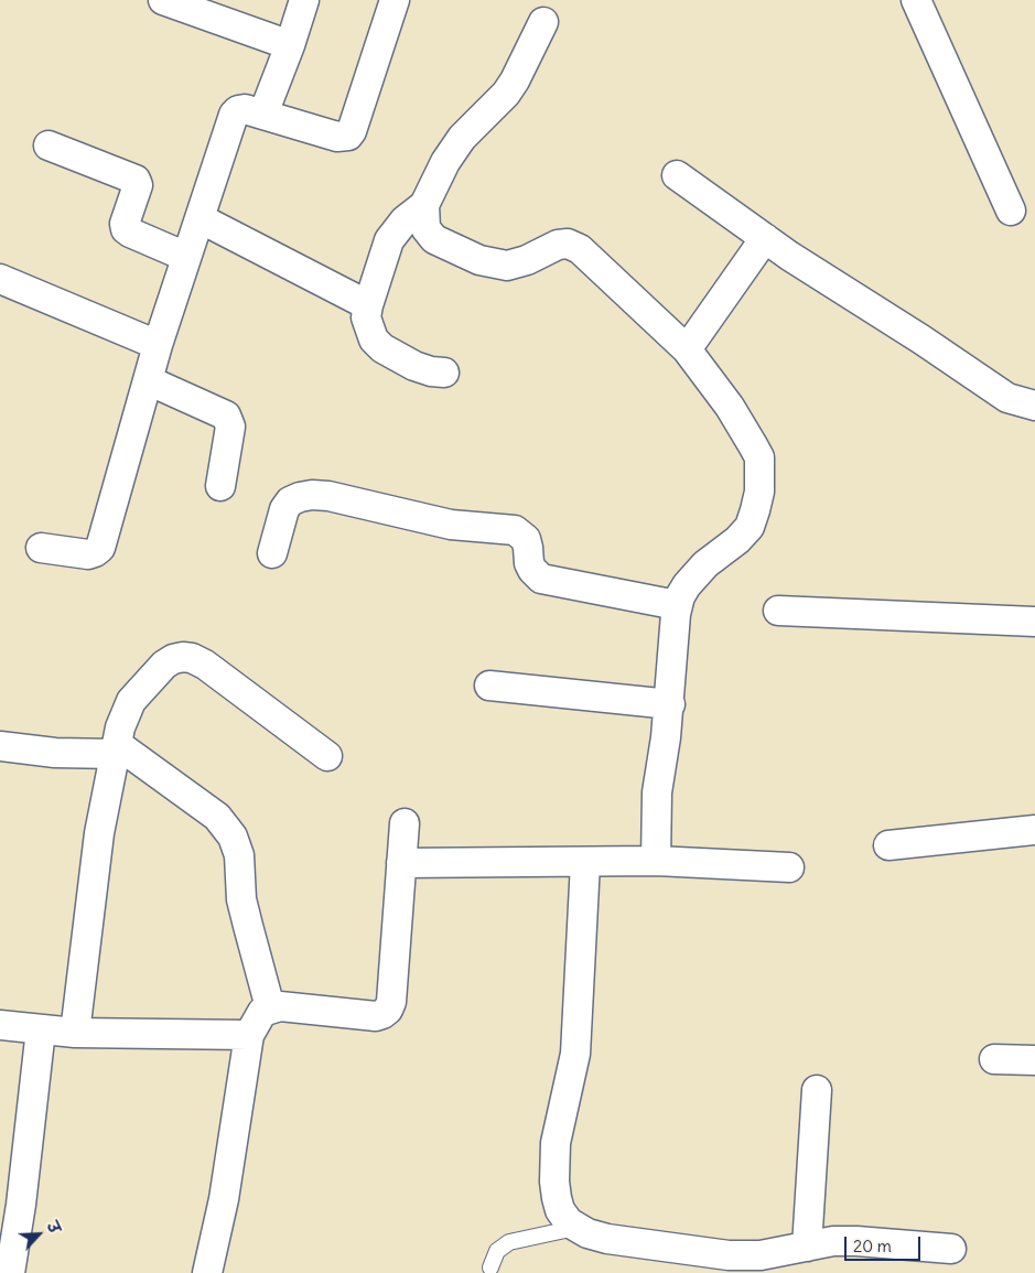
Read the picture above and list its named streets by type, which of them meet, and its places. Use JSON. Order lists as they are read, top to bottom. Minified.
{"scale_bar":"20 m","north":"top right"}
